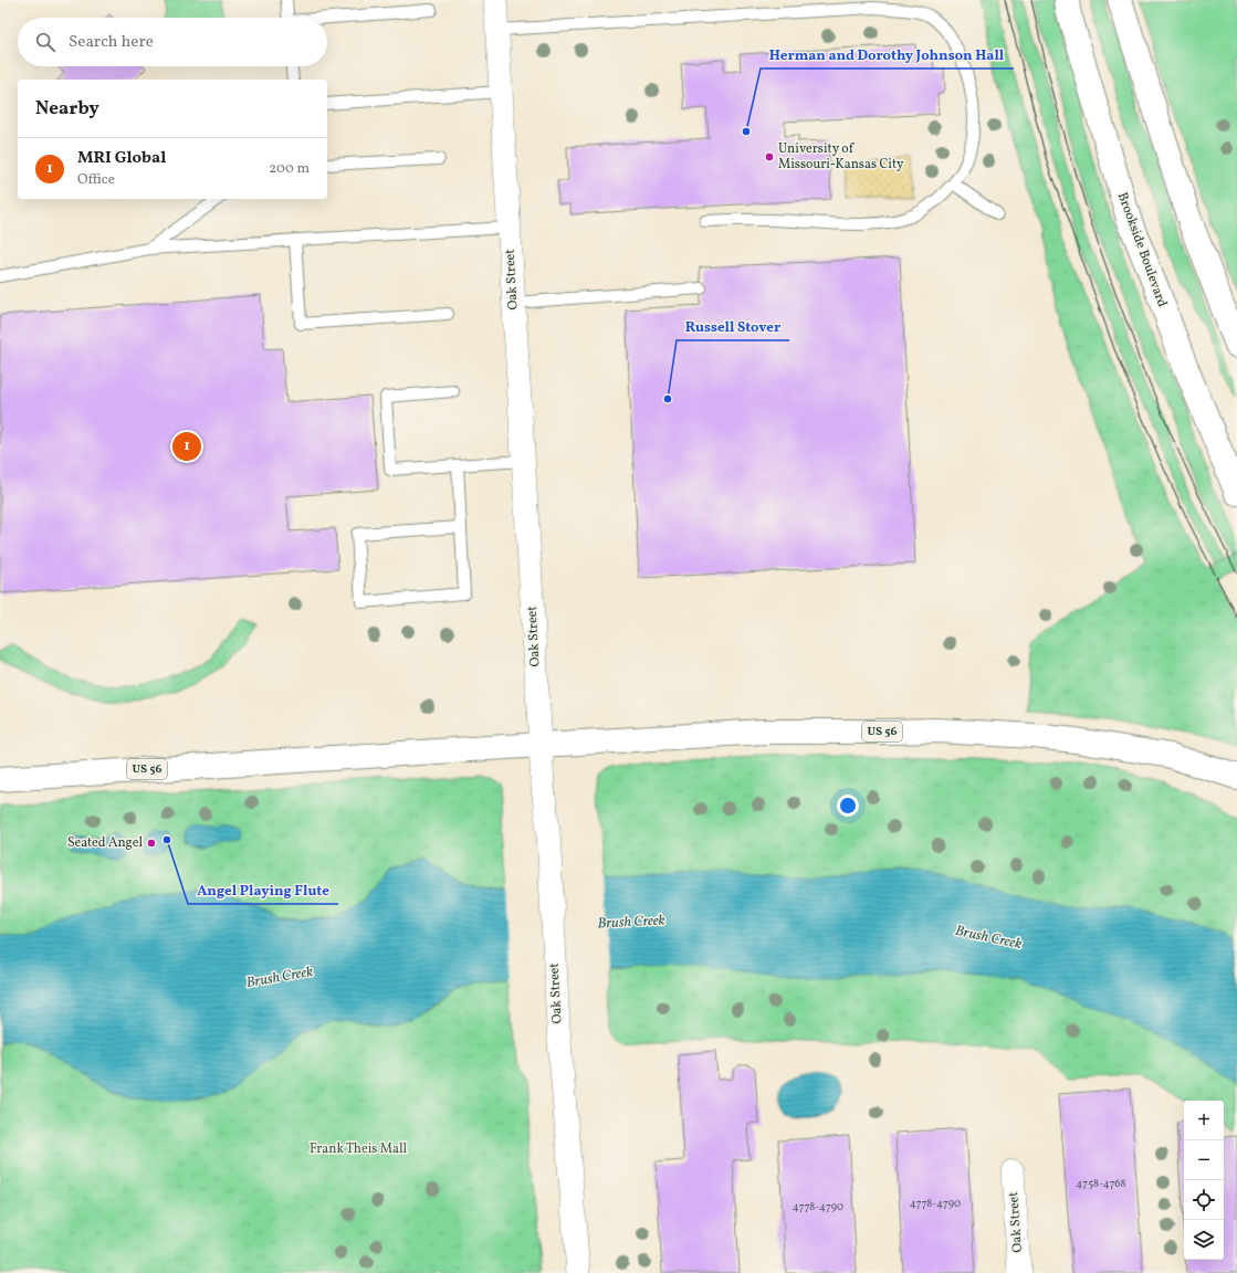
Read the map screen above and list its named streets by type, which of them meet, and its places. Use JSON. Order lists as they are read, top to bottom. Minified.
{"streets":{"main road":["Brookside Boulevard","US 56"],"street":["Oak Street"]},"crossings":[["Oak Street","US 56"]],"water":["Brush Creek"],"parks":["Frank Theis Mall"],"places":["Herman and Dorothy Johnson Hall","University of Missouri-Kansas City","Russell Stover","Angel Playing Flute","Seated Angel"],"house_numbers":["4758-4768","4778-4790","4778-4790"],"page":{"search":"Search here","heading":"Nearby","list":[{"mark":"1","name":"MRI Global","note":"Office","value":"200 m"}],"pins":"1","map_buttons":["+","−"]}}
